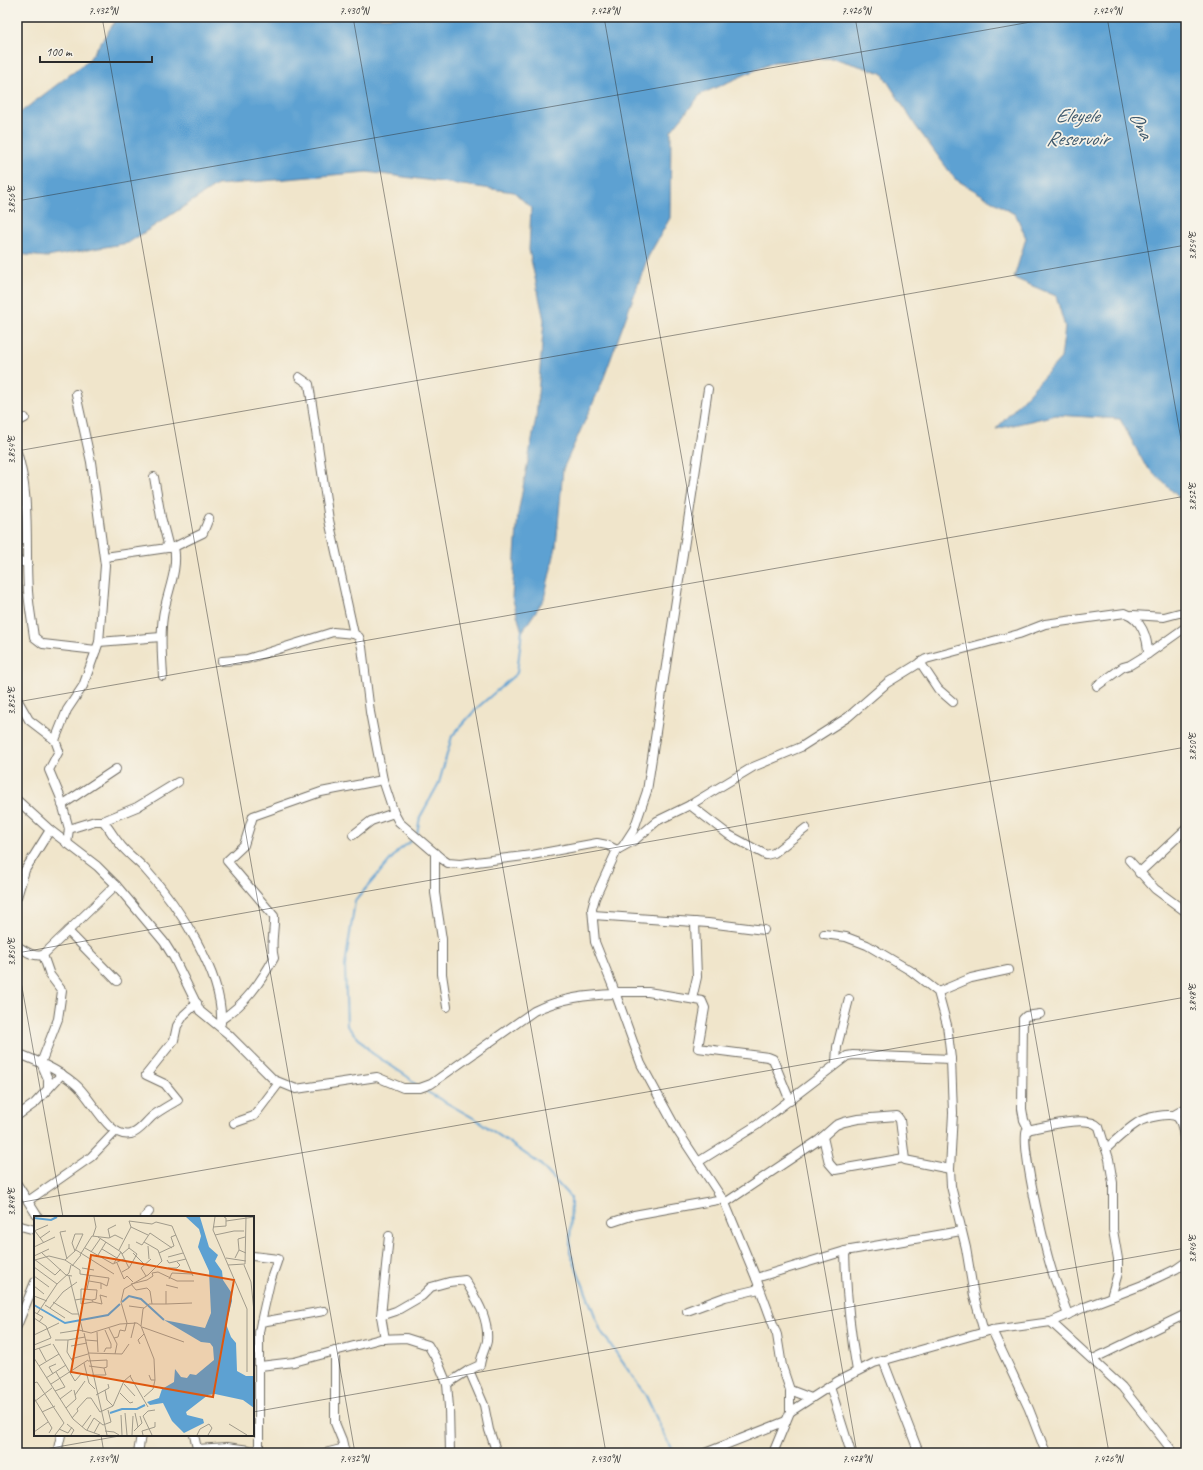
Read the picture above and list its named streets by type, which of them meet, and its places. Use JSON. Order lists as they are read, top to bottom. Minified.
{"water":["Eleyele Reservoir","Ona"],"scale_bar":"100 m","coordinates":["7.432°N","7.430°N","7.428°N","7.426°N","7.424°N","3.856°E","3.854°E","3.852°E","3.850°E","3.848°E","3.846°E","7.434°N"]}
